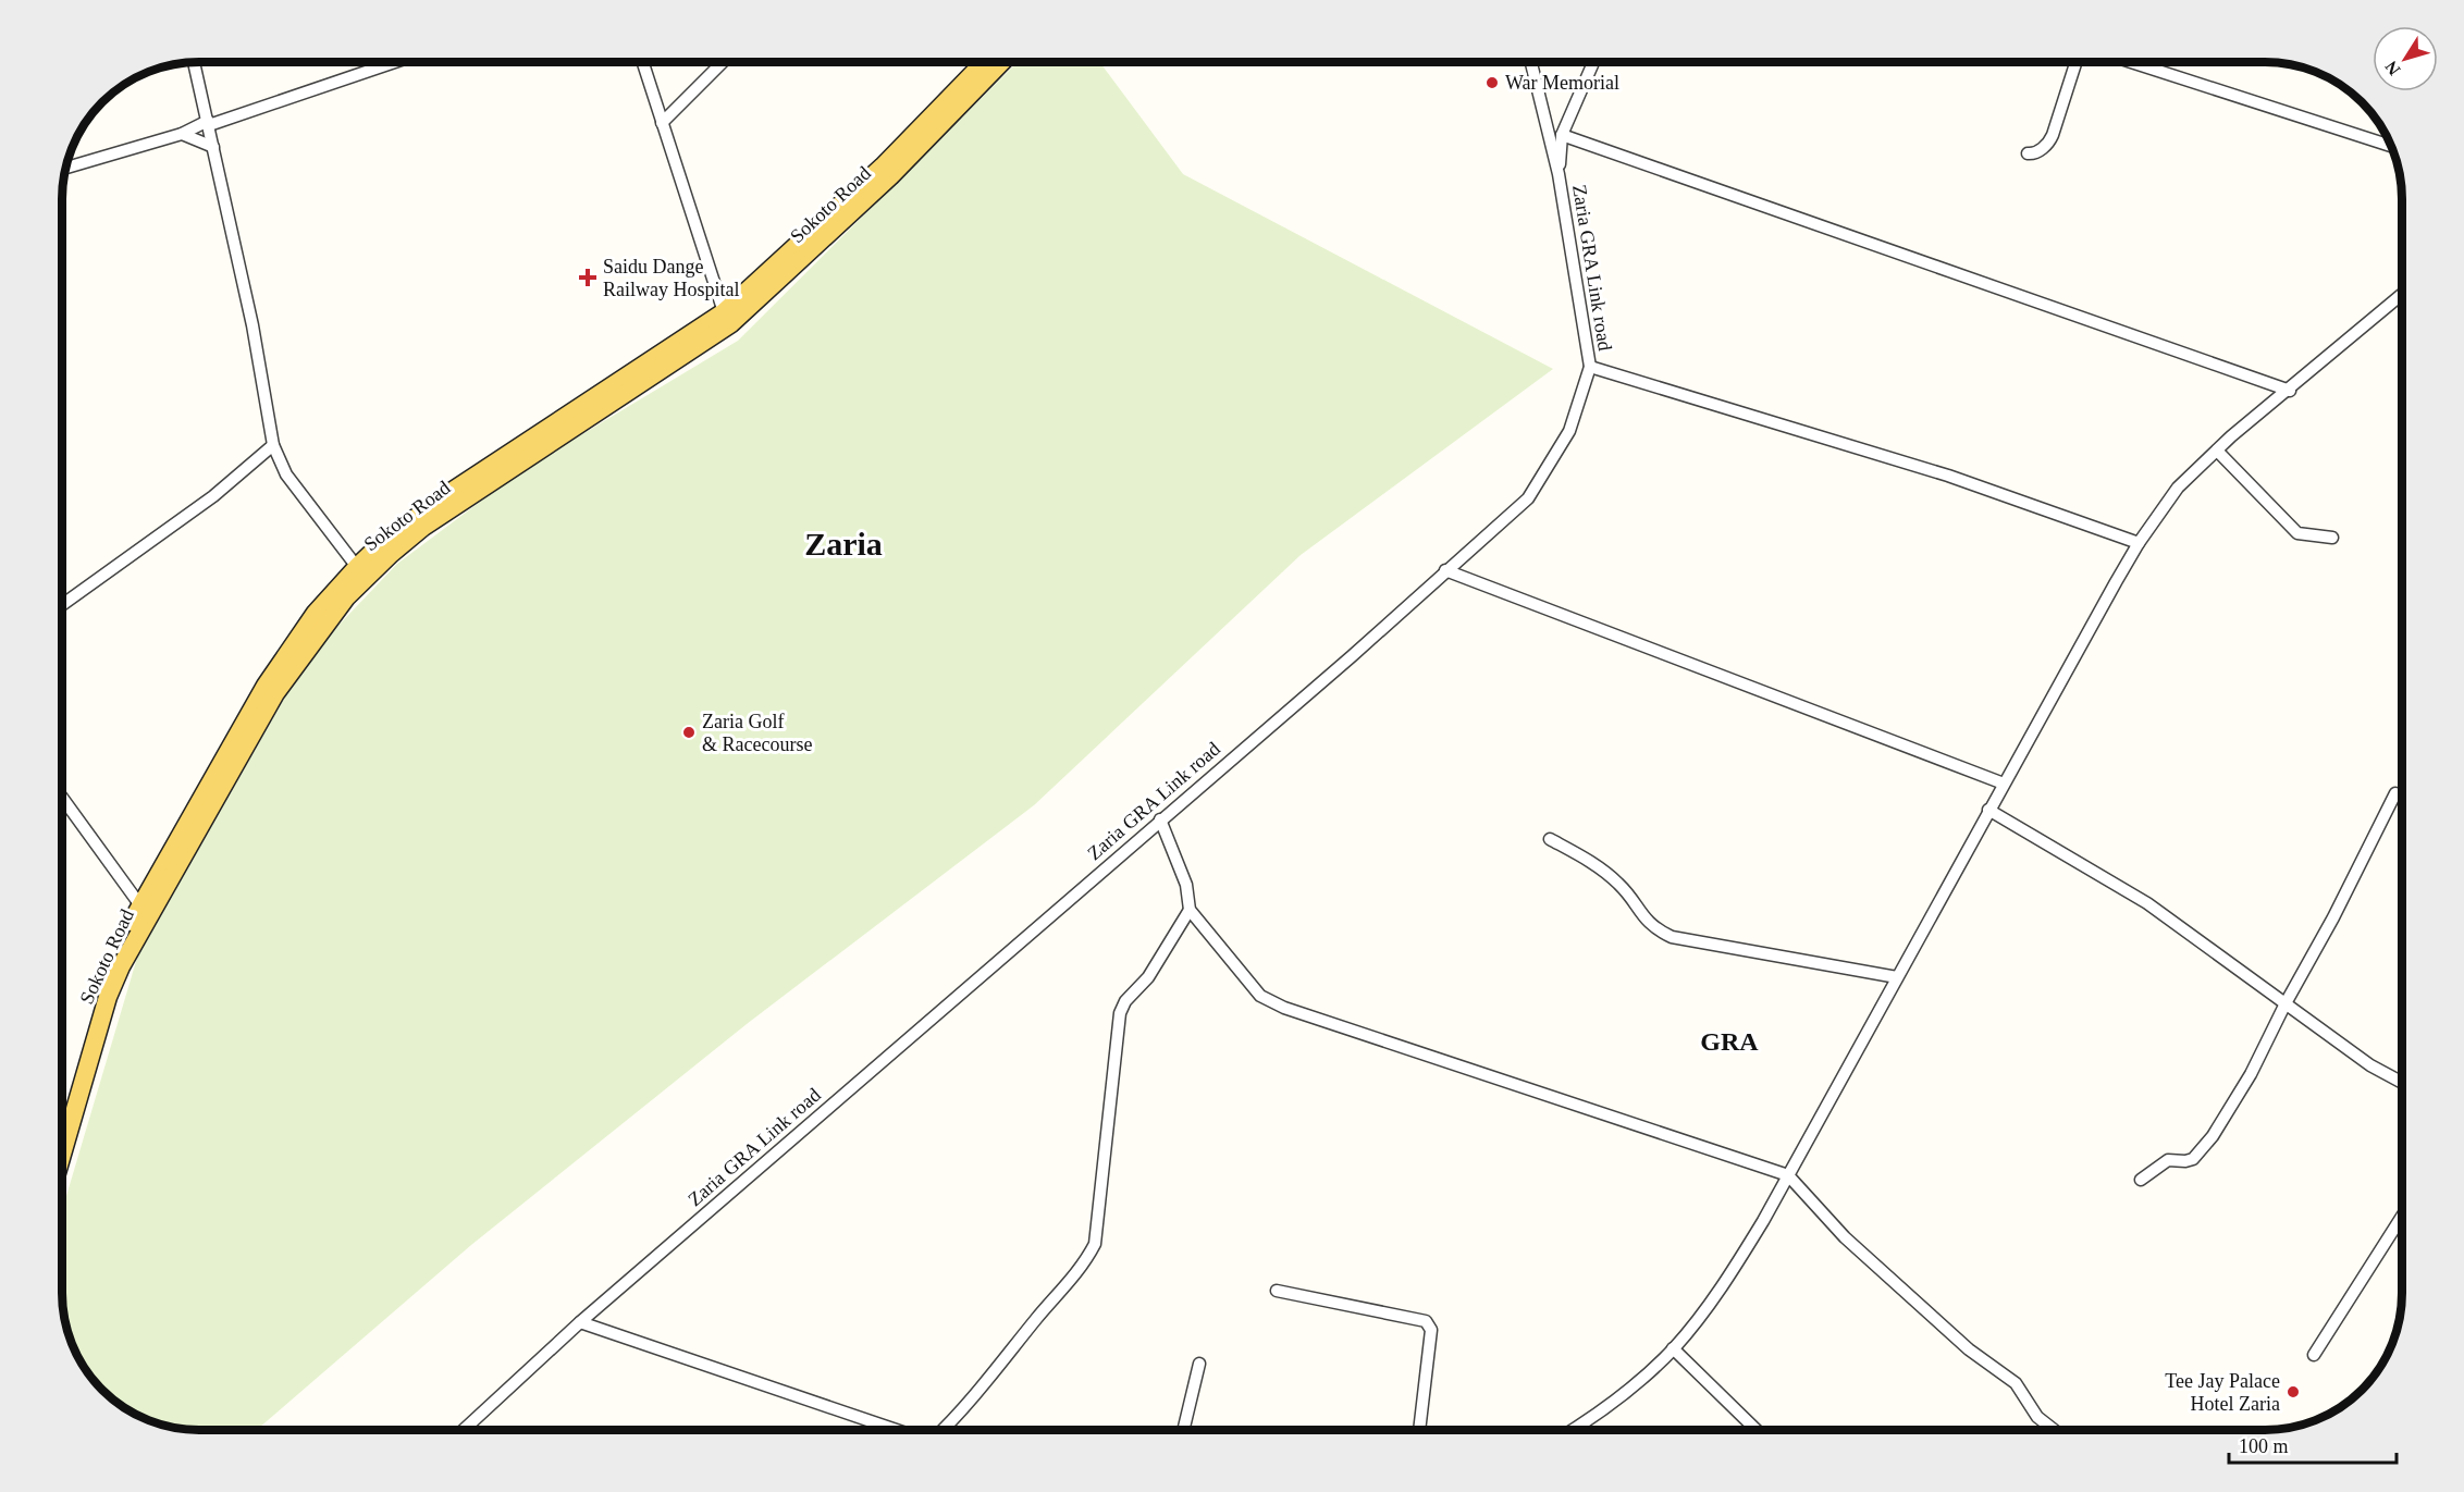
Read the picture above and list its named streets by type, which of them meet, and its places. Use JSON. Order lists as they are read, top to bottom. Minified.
{"streets":{"main road":["Sokoto Road"],"street":["Zaria GRA Link road"]},"districts":["Zaria","GRA"],"places":{"other":["War Memorial","Zaria Golf & Racecourse","Tee Jay Palace Hotel Zaria"],"health":["Saidu Dange Railway Hospital"]},"scale_bar":"100 m","north":"bottom left"}
